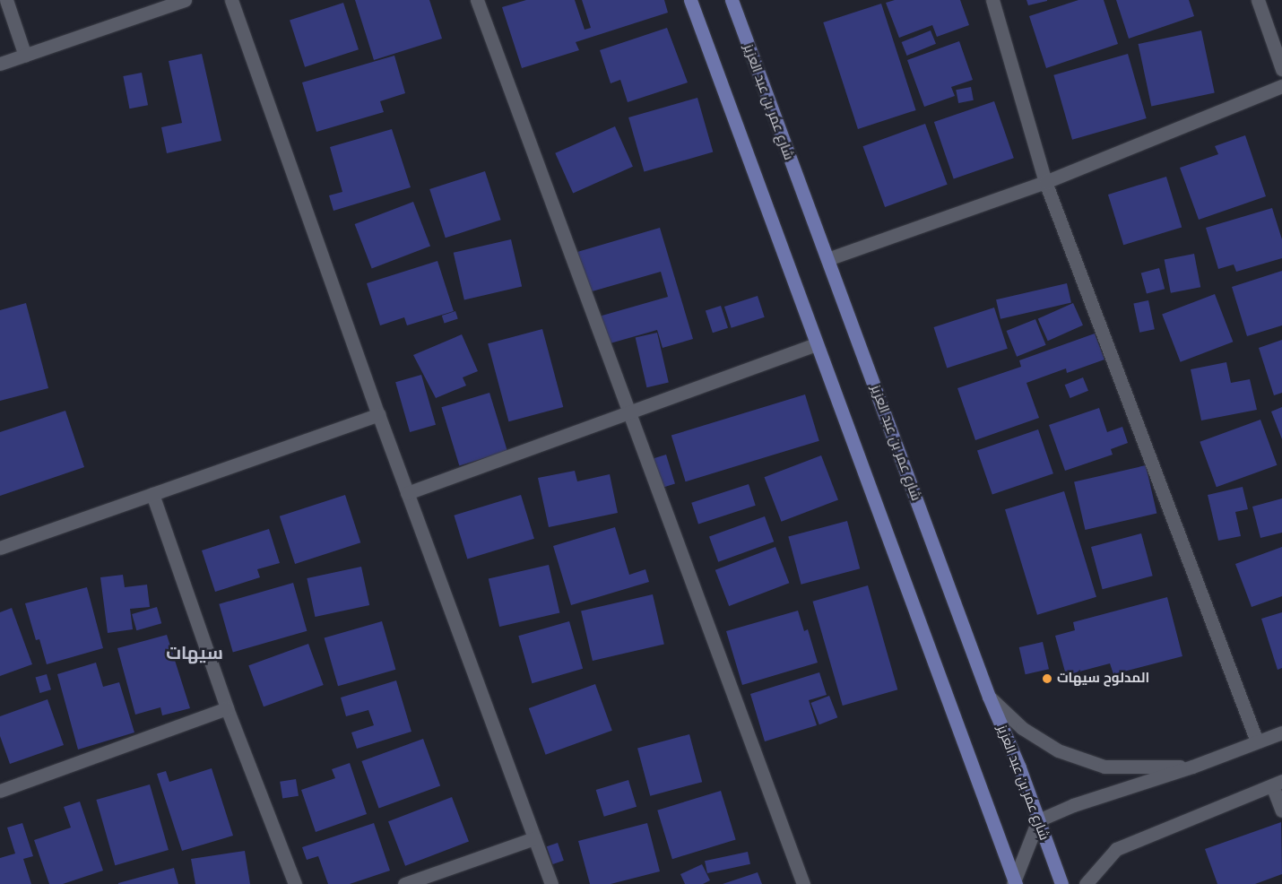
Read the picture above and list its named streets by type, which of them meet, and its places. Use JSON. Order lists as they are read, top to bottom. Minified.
{"streets":{"main road":["شارع عمر بن عبد العزيز"]},"districts":["سيهات"],"places":["المدلوح سيهات"]}
